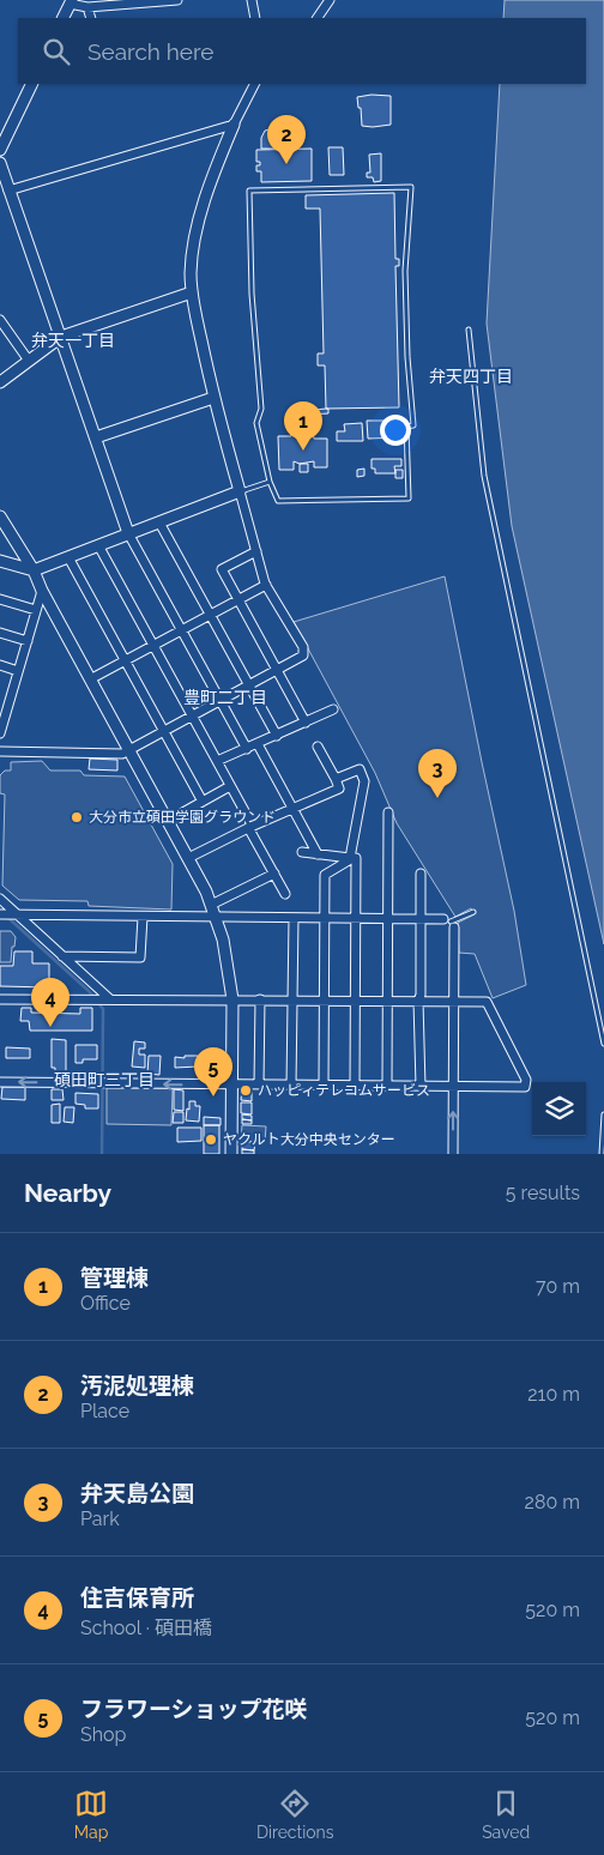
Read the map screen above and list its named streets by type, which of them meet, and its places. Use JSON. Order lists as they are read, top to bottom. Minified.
{"districts":["弁天一丁目","弁天四丁目","豊町二丁目","碩田町三丁目"],"places":["大分市立碩田学園グラウンド","ハッピィテレコムサービス","ヤクルト大分中央センター"],"page":{"search":"Search here","pins":["2","1","3","4","5"],"heading":["Nearby","5 results"],"list":[{"mark":"1","name":"管理棟","note":"Office","value":"70 m"},{"mark":"2","name":"汚泥処理棟","note":"Place","value":"210 m"},{"mark":"3","name":"弁天島公園","note":"Park","value":"280 m"},{"mark":"4","name":"住吉保育所","note":"School · 碩田橋","value":"520 m"},{"mark":"5","name":"フラワーショップ花咲","note":"Shop","value":"520 m"}],"nav":["Map","Directions","Saved"]}}
